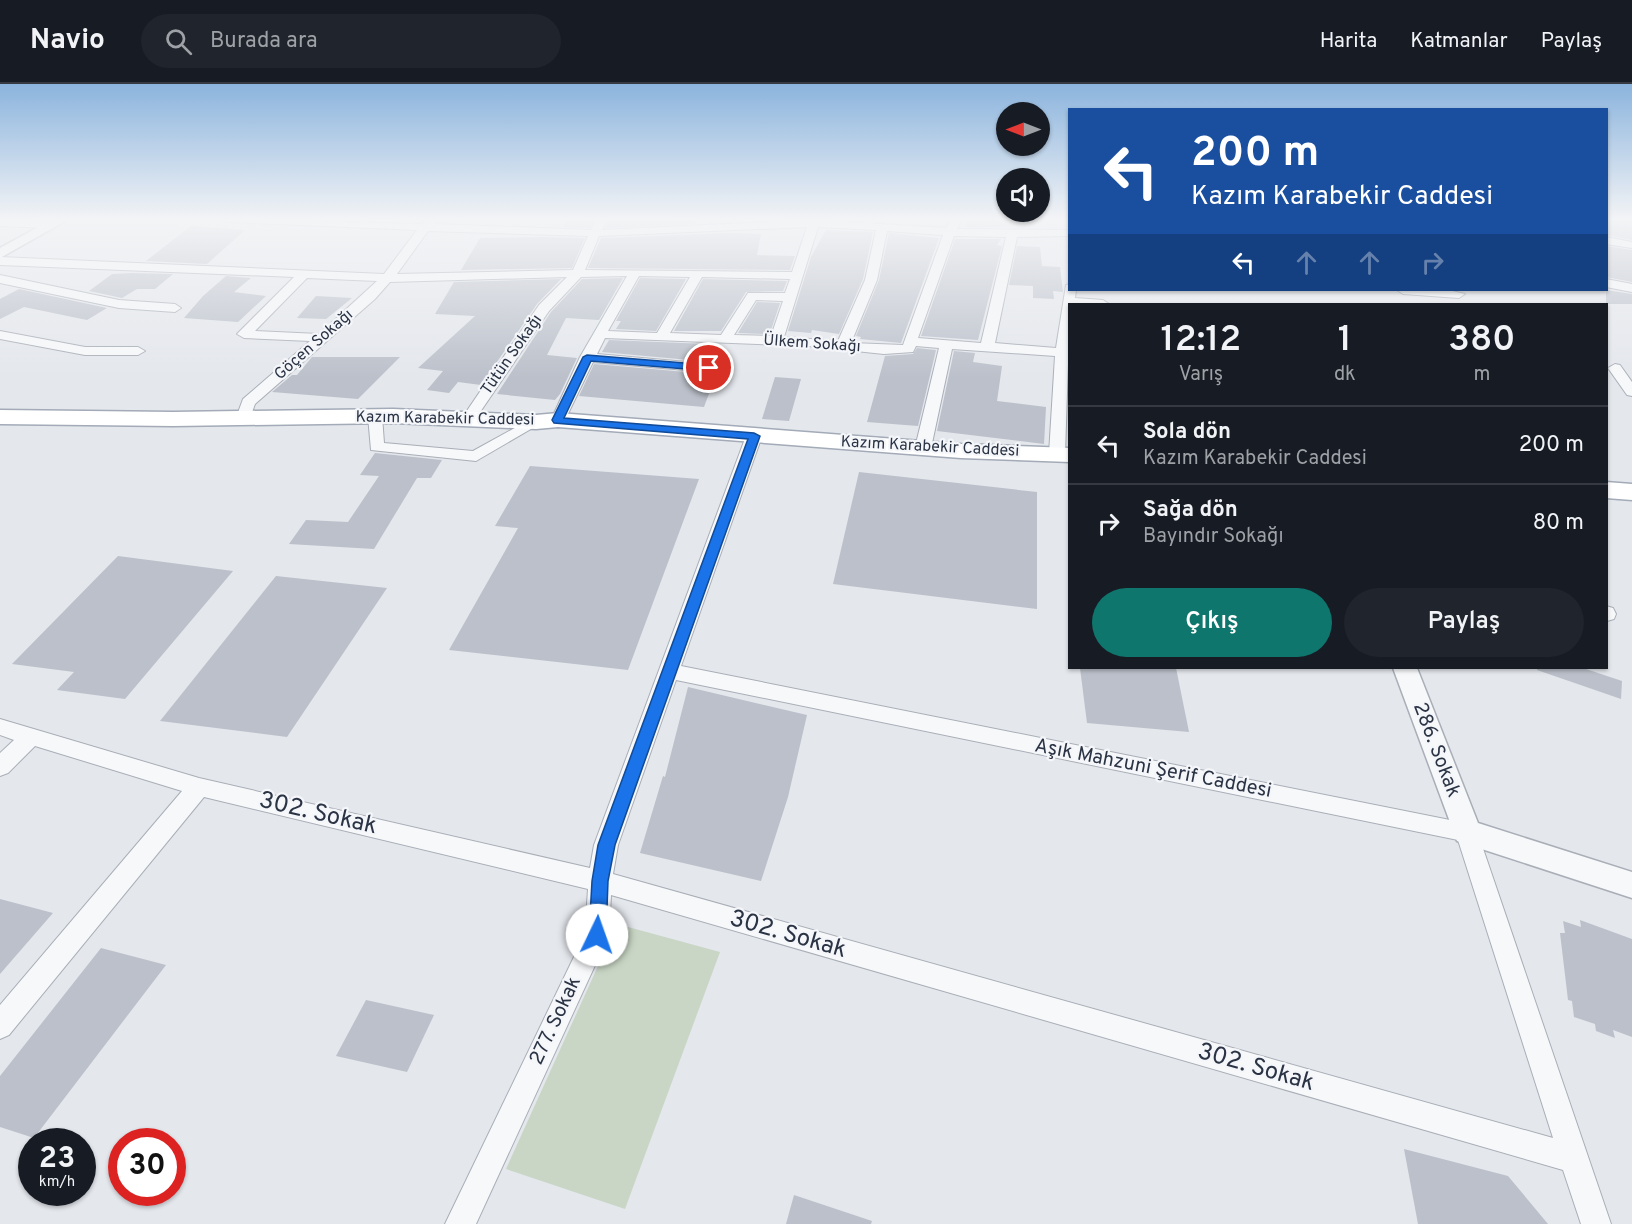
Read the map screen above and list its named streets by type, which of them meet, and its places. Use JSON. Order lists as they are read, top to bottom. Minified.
{"streets":{"main road":["Kazım Karabekir Caddesi"],"street":["Ülkem Sokağı","Göçen Sokağı","Tütün Sokağı","286. Sokak","Aşık Mahzuni Şerif Caddesi","302. Sokak","277. Sokak"]},"crossings":[["Göçen Sokağı","Kazım Karabekir Caddesi"],["Tütün Sokağı","Kazım Karabekir Caddesi"],["Kazım Karabekir Caddesi","277. Sokak"],["286. Sokak","Aşık Mahzuni Şerif Caddesi"],["Aşık Mahzuni Şerif Caddesi","277. Sokak"],["302. Sokak","277. Sokak"]],"north":"left","page":{"header":"Navio","search":"Burada ara","nav":["Harita","Katmanlar","Paylaş"],"turn":["200 m","Kazım Karabekir Caddesi"],"eta":["12:12","Varış","1","dk","380","m"],"list":[{"name":"Sola dön","note":"Kazım Karabekir Caddesi","value":"200 m"},{"name":"Sağa dön","note":"Bayındır Sokağı","value":"80 m"}],"buttons":["Çıkış","Paylaş"],"speed":"23 km/h","limit":"30"}}
